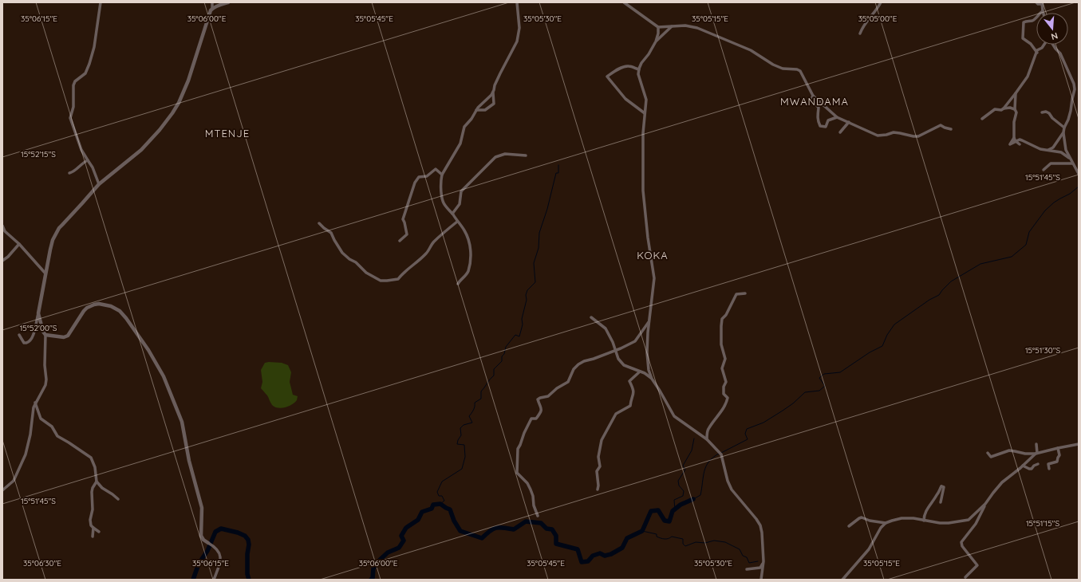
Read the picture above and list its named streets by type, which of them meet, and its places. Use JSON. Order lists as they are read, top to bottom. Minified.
{"districts":["MWANDAMA","MTENJE","KOKA"],"north":"bottom","coordinates":["35°06'15\"E","35°06'00\"E","35°05'45\"E","35°05'30\"E","35°05'15\"E","35°05'00\"E","15°52'15\"S","15°51'45\"S","15°52'00\"S","15°51'30\"S","15°51'15\"S","35°06'30\"E"]}
